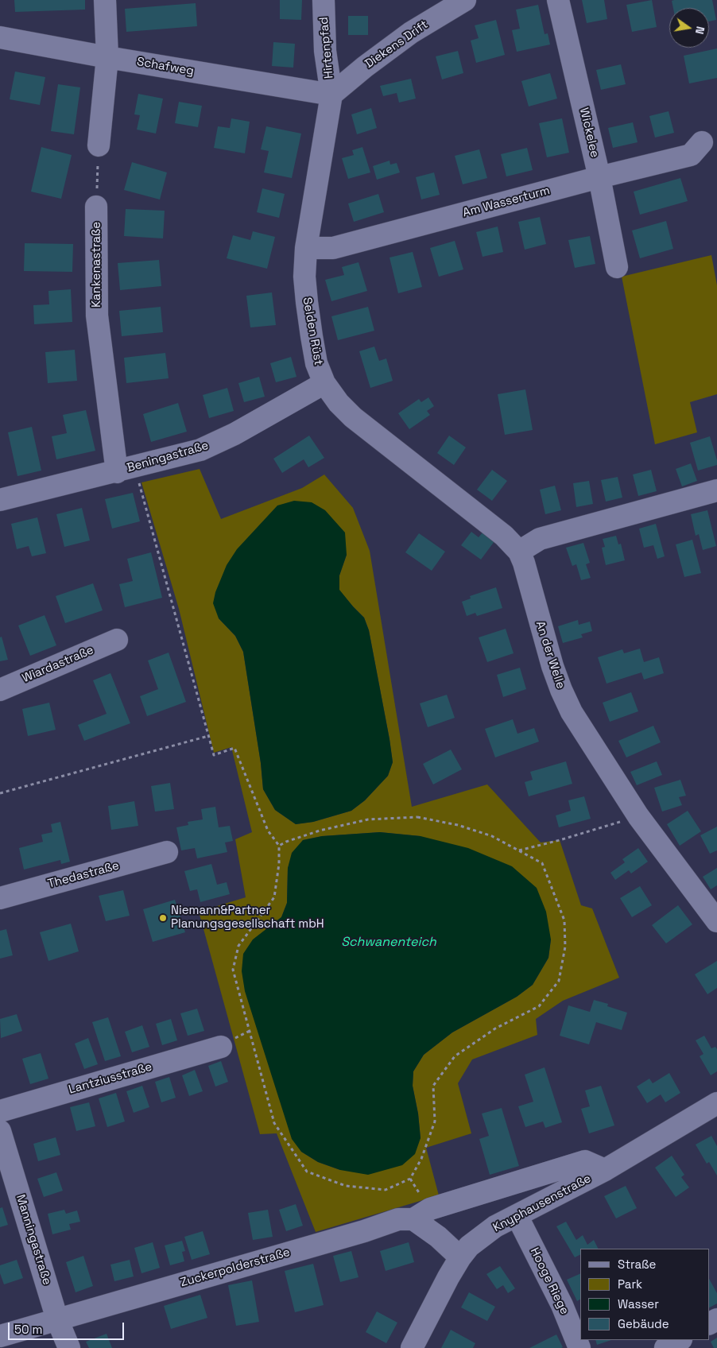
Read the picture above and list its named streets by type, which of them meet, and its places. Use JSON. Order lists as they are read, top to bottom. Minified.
{"streets":{"street":["Diekens Drift","Hirtenpfad","Schafweg","Wickelee","Am Wasserturm","Kankenastraße","Selden Rüst","Beningastraße","An der Welle","Wiardastraße","Thedastraße","Lantziusstraße","Knyphausenstraße","Manningastraße","Zuckerpolderstraße","Hooge Riege"]},"crossings":[["Diekens Drift","Hirtenpfad"],["Diekens Drift","Schafweg"],["Diekens Drift","Selden Rüst"],["Hirtenpfad","Schafweg"],["Hirtenpfad","Selden Rüst"],["Schafweg","Selden Rüst"],["Wickelee","Am Wasserturm"],["Am Wasserturm","Selden Rüst"],["Kankenastraße","Beningastraße"],["Selden Rüst","Beningastraße"],["Selden Rüst","An der Welle"],["Knyphausenstraße","Hooge Riege"],["Manningastraße","Zuckerpolderstraße"]],"water":["Schwanenteich"],"places":["Niemann&Partner Planungsgesellschaft mbH"],"legend":["Straße","Park","Wasser","Gebäude"],"scale_bar":"50 m","north":"right"}
